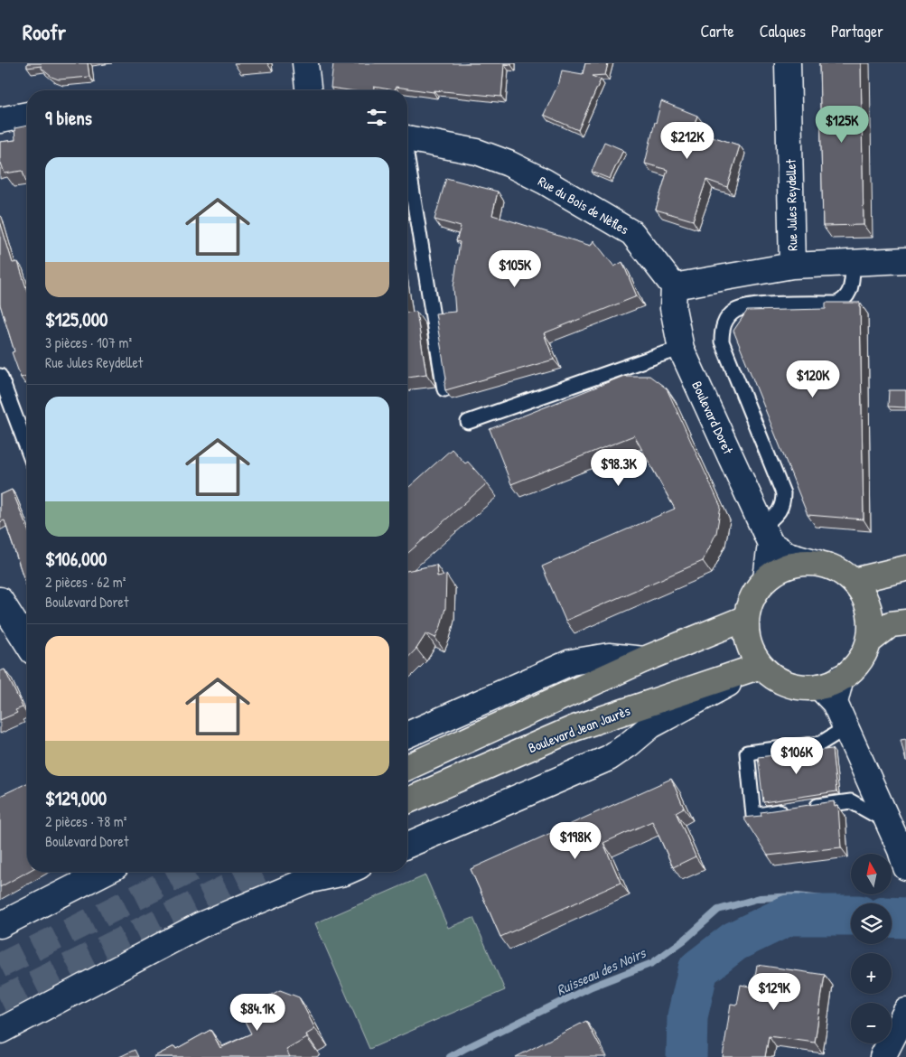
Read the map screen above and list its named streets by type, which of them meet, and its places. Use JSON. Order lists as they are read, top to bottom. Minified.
{"streets":{"main road":["Boulevard Jean Jaurès"],"street":["Rue du Bois de Nèfles","Rue Jules Reydellet","Boulevard Doret"]},"crossings":[["Rue du Bois de Nèfles","Boulevard Doret"]],"water":["Ruisseau des Noirs"],"north":"top","page":{"header":"Roofr","nav":["Carte","Calques","Partager"],"heading":"9 biens","price":["$125K","$212K","$105K","$120K","$98.3K","$106K","$198K","$129K","$84.1K"],"list":[{"name":"$125,000","note":"3 pièces · 107 m² · Rue Jules Reydellet"},{"name":"$106,000","note":"2 pièces · 62 m² · Boulevard Doret"},{"name":"$129,000","note":"2 pièces · 78 m² · Boulevard Doret"}],"map_buttons":["+","−"]}}
